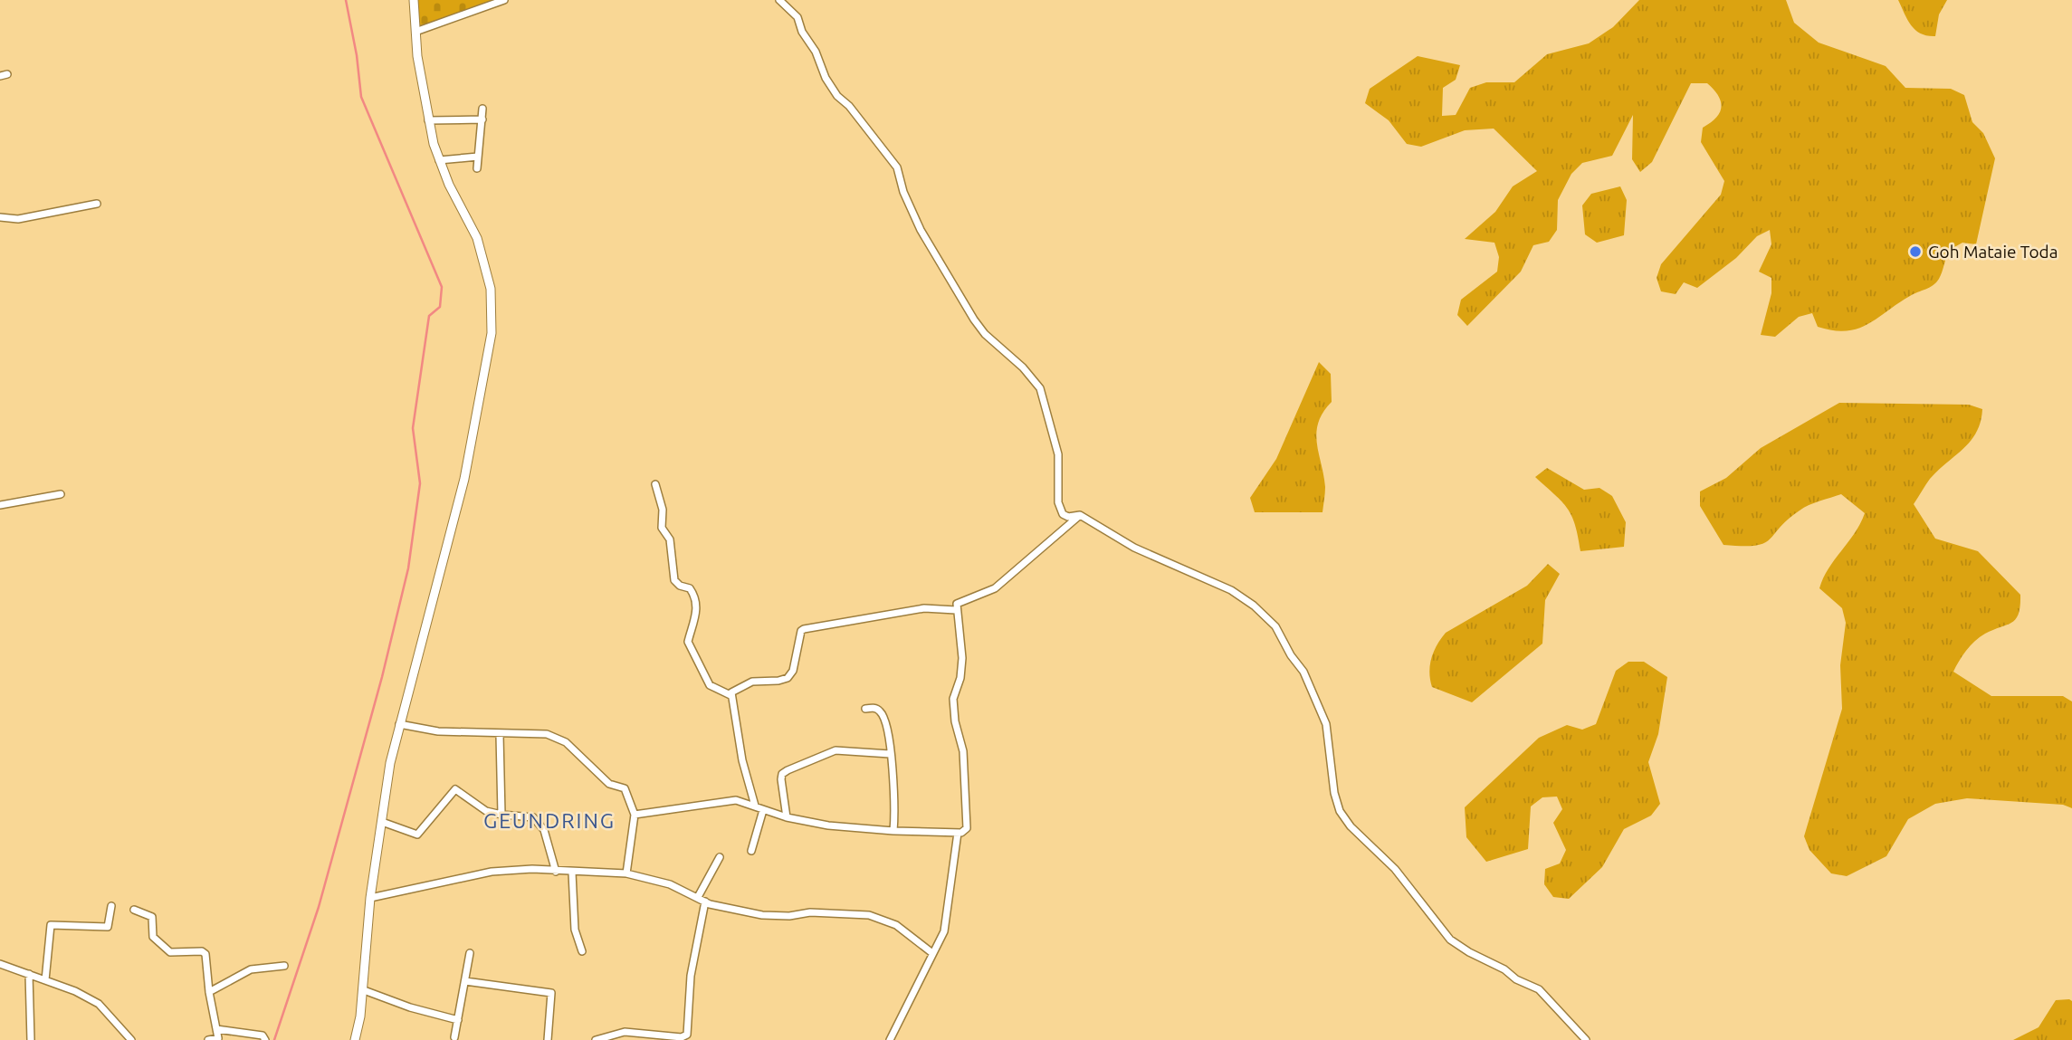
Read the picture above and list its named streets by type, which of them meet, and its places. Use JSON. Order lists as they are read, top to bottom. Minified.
{"districts":["GEUNDRING"],"places":["Goh Mataie Toda"]}
